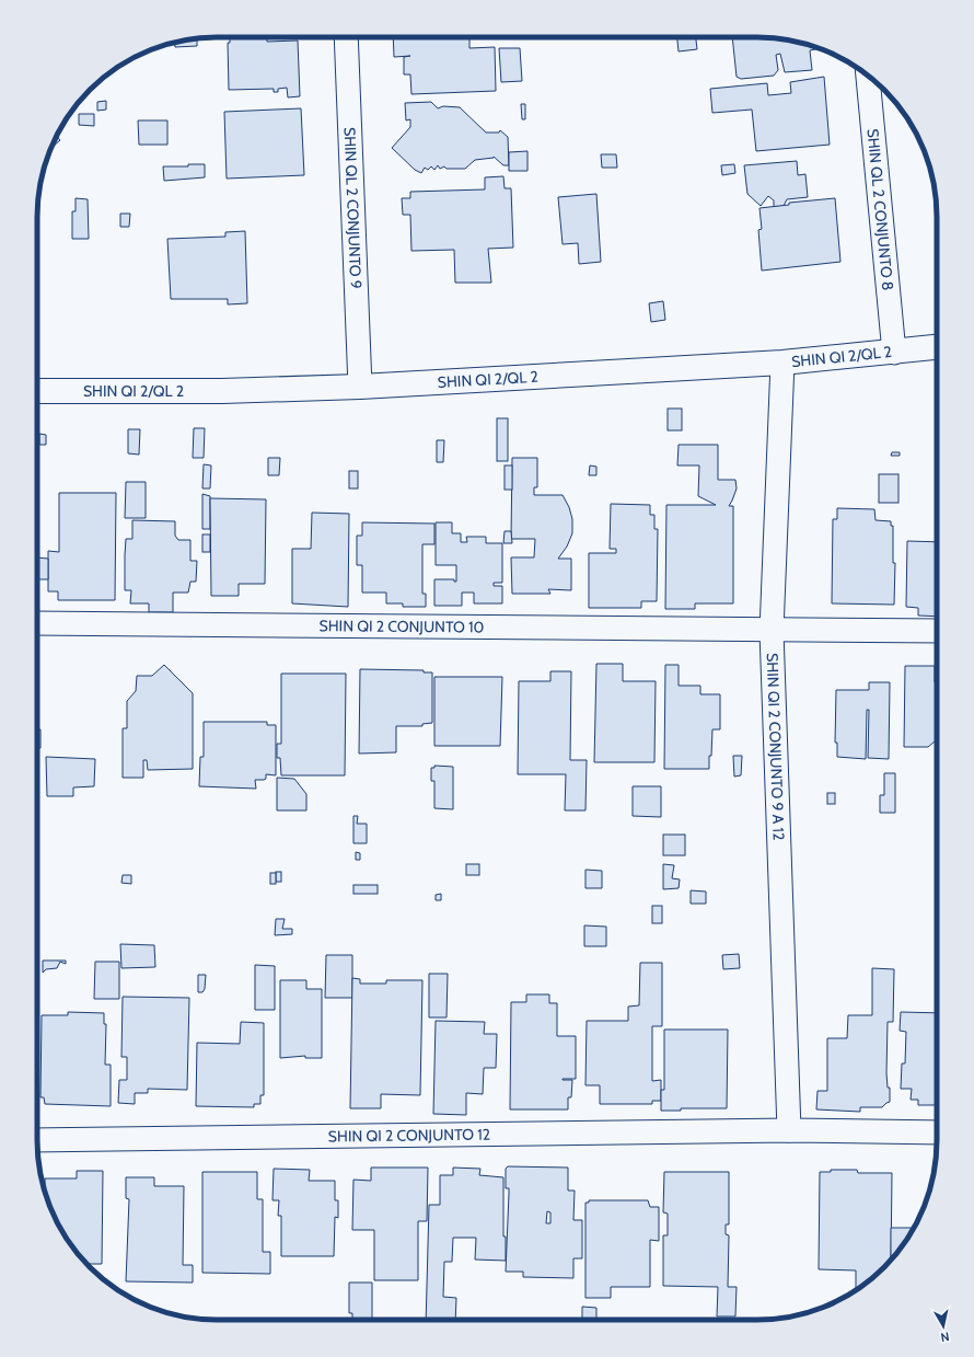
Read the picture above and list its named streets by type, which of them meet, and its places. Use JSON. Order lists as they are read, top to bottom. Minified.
{"streets":{"street":["SHIN QL 2 CONJUNTO 9","SHIN QL 2 CONJUNTO 8","SHIN QI 2/QL 2","SHIN QI 2 CONJUNTO 10","SHIN QI 2 CONJUNTO 9 A 12","SHIN QI 2 CONJUNTO 12"]},"crossings":[["SHIN QL 2 CONJUNTO 9","SHIN QI 2/QL 2"],["SHIN QL 2 CONJUNTO 8","SHIN QI 2/QL 2"],["SHIN QI 2/QL 2","SHIN QI 2 CONJUNTO 9 A 12"],["SHIN QI 2 CONJUNTO 10","SHIN QI 2 CONJUNTO 9 A 12"],["SHIN QI 2 CONJUNTO 9 A 12","SHIN QI 2 CONJUNTO 12"]],"north":"bottom"}
